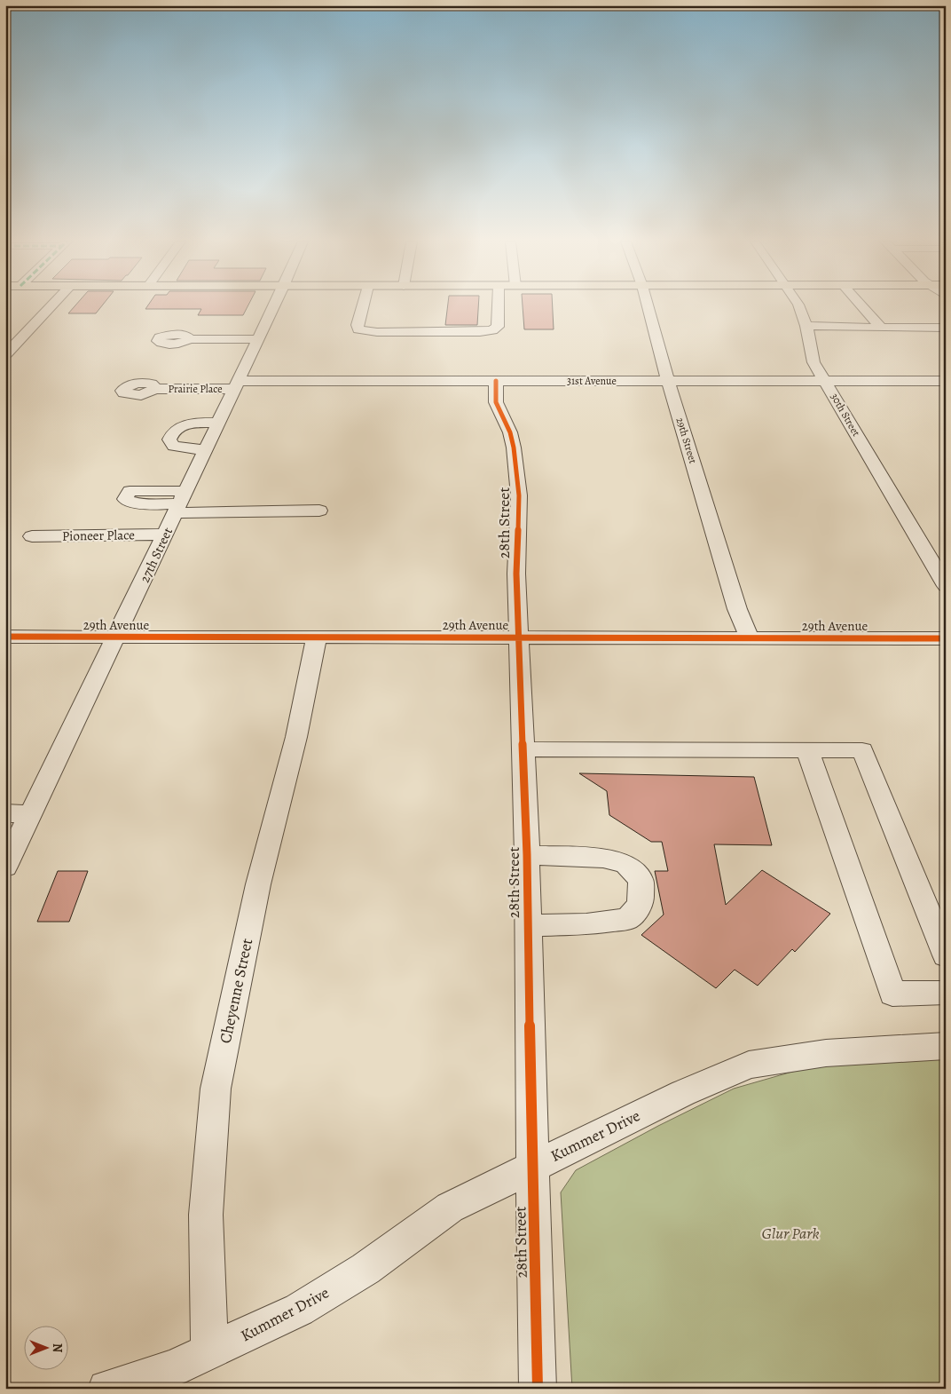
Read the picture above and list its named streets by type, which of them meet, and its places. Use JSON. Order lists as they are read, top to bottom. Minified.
{"streets":{"street":["31st Avenue","Prairie Place","30th Street","29th Street","28th Street","Pioneer Place","27th Street","29th Avenue","Cheyenne Street","Kummer Drive"]},"crossings":[["31st Avenue","Prairie Place"],["31st Avenue","30th Street"],["31st Avenue","29th Street"],["31st Avenue","28th Street"],["31st Avenue","27th Street"],["Prairie Place","27th Street"],["29th Street","29th Avenue"],["28th Street","29th Avenue"],["28th Street","Kummer Drive"],["Pioneer Place","27th Street"],["27th Street","29th Avenue"],["29th Avenue","Cheyenne Street"],["Cheyenne Street","Kummer Drive"]],"parks":["Glur Park"],"north":"right"}
